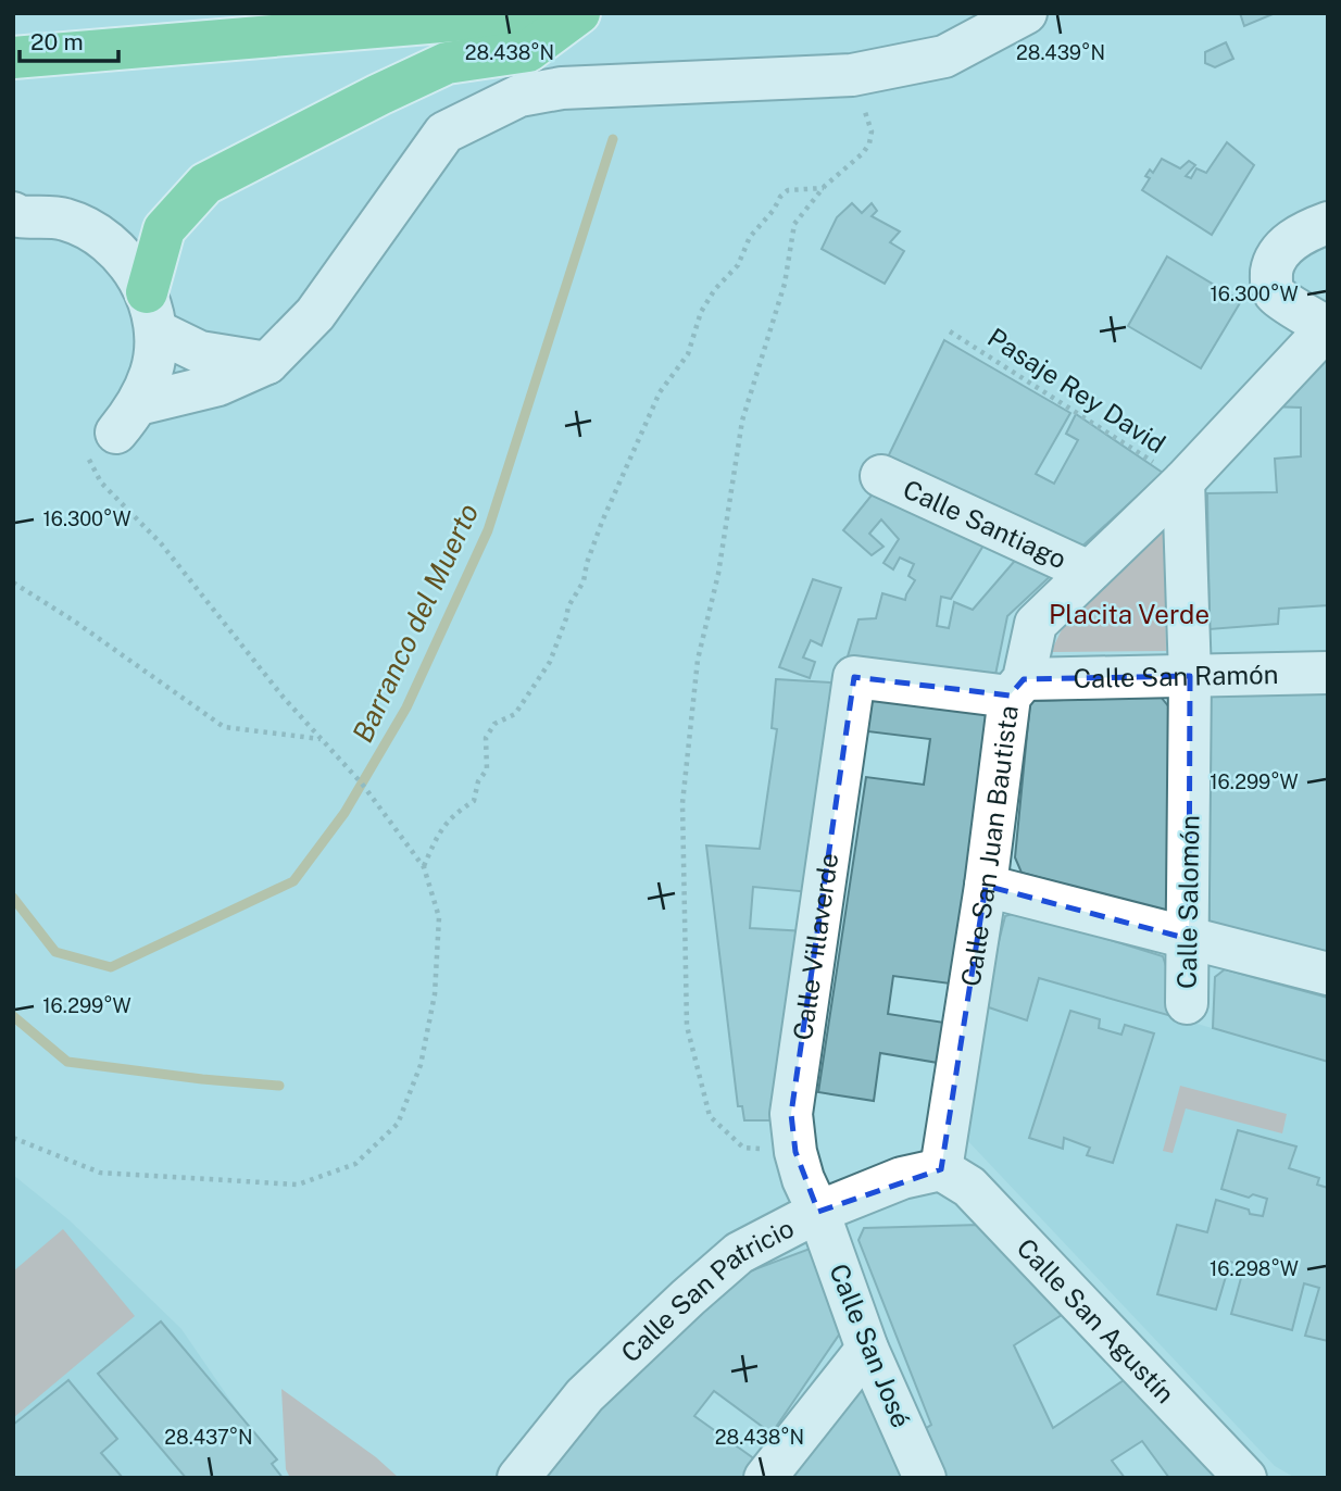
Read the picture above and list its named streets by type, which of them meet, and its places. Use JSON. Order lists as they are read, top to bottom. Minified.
{"streets":{"street":["Calle Santiago","Calle San Ramón","Calle San Juan Bautista","Calle Salomón","Calle Villaverde","Calle San Patricio","Calle San Agustín","Calle San José"],"path":["Pasaje Rey David"]},"crossings":[["Pasaje Rey David","Calle San Juan Bautista"],["Pasaje Rey David","Calle Salomón"],["Calle Santiago","Calle San Juan Bautista"],["Calle San Ramón","Calle San Juan Bautista"],["Calle San Ramón","Calle Salomón"],["Calle San Ramón","Calle Villaverde"],["Calle San Juan Bautista","Calle Salomón"],["Calle San Juan Bautista","Calle San Patricio"],["Calle San Juan Bautista","Calle San Agustín"],["Calle Villaverde","Calle San Patricio"],["Calle Villaverde","Calle San José"],["Calle San Patricio","Calle San Agustín"],["Calle San Patricio","Calle San José"]],"water":["Barranco del Muerto"],"parks":["Placita Verde"],"scale_bar":"20 m","coordinates":["28.438°N","28.439°N","16.300°W","16.299°W","16.298°W","28.437°N"]}
